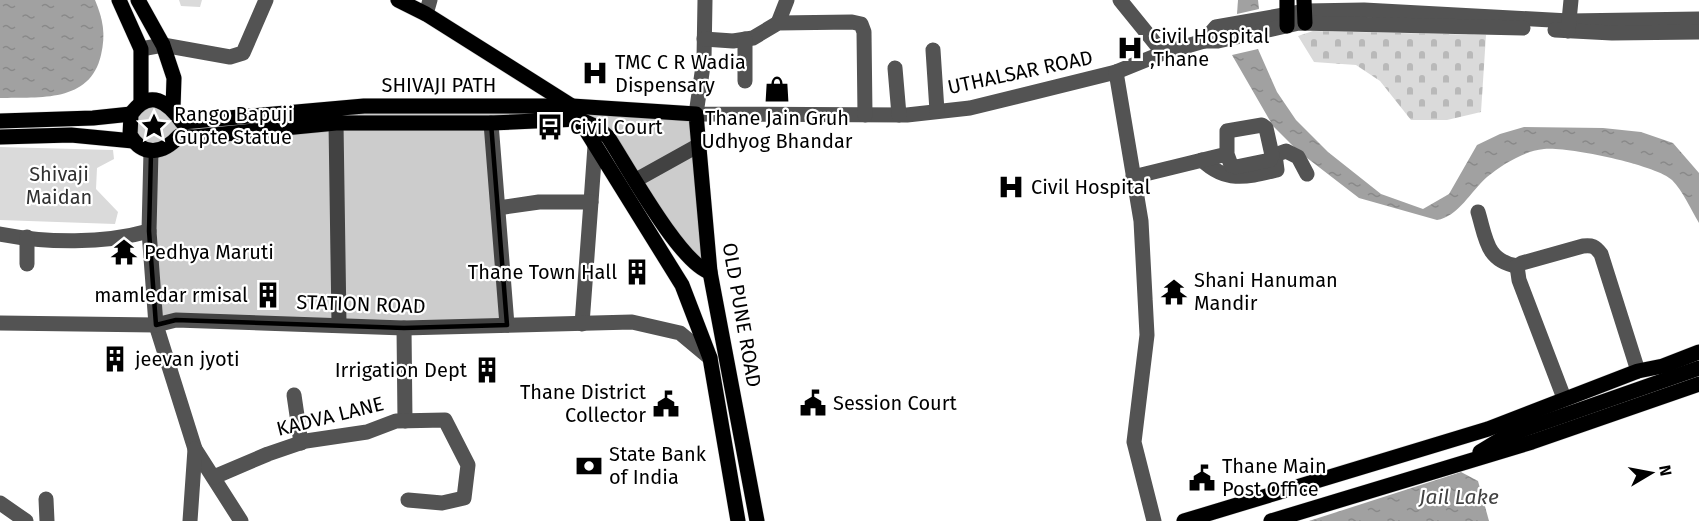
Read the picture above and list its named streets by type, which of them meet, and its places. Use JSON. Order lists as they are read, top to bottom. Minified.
{"streets":{"main road":["SHIVAJI PATH","OLD PUNE ROAD"],"street":["UTHALSAR ROAD","STATION ROAD","KADVA LANE"]},"crossings":[["UTHALSAR ROAD","SHIVAJI PATH"],["UTHALSAR ROAD","OLD PUNE ROAD"],["SHIVAJI PATH","OLD PUNE ROAD"],["STATION ROAD","OLD PUNE ROAD"],["STATION ROAD","KADVA LANE"]],"water":["Jail Lake"],"parks":["Shivaji Maidan"],"places":{"hospital":["Civil Hospital ,Thane","TMC C R Wadia Dispensary","Civil Hospital"],"shop":["Thane Jain Gruh Udhyog Bhandar"],"place":["Rango Bapuji Gupte Statue"],"bus stop":["Civil Court"],"temple":["Pedhya Maruti","Shani Hanuman Mandir"],"building":["Thane Town Hall","mamledar rmisal","jeevan jyoti","Irrigation Dept"],"public building":["Session Court","Thane District Collector","Thane Main Post Office"],"bank":["State Bank of India"]},"north":"right"}
